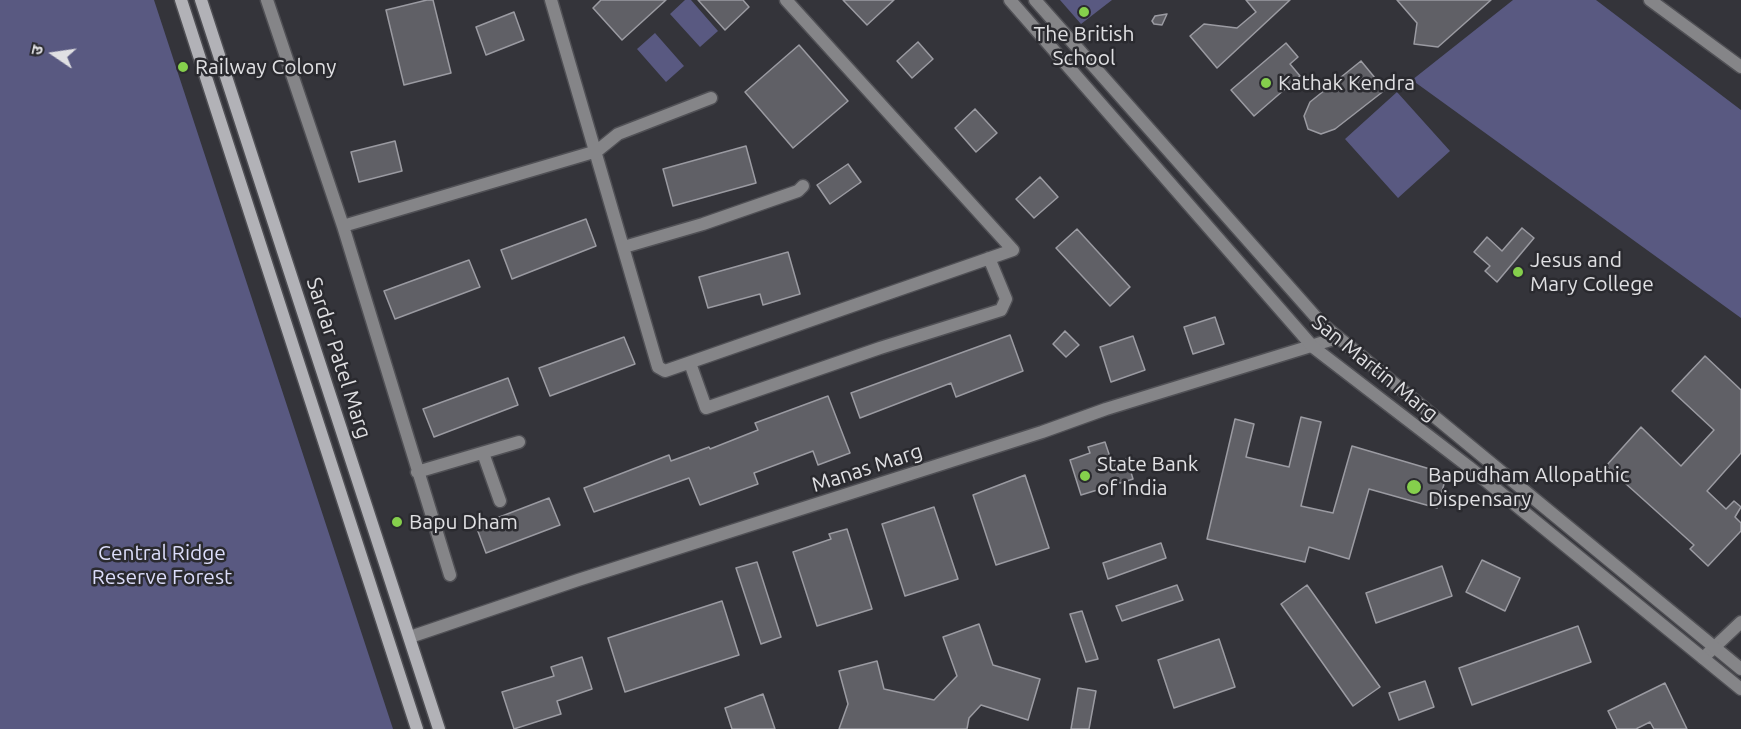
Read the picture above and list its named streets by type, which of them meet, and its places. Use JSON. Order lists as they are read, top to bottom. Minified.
{"streets":{"main road":["Sardar Patel Marg"],"street":["San Martin Marg","Manas Marg"]},"crossings":[["Sardar Patel Marg","Manas Marg"],["San Martin Marg","Manas Marg"]],"parks":["Central Ridge Reserve Forest"],"places":["The British School","Railway Colony","Kathak Kendra","Jesus and Mary College","State Bank of India","Bapudham Allopathic Dispensary","Bapu Dham"],"north":"left"}
